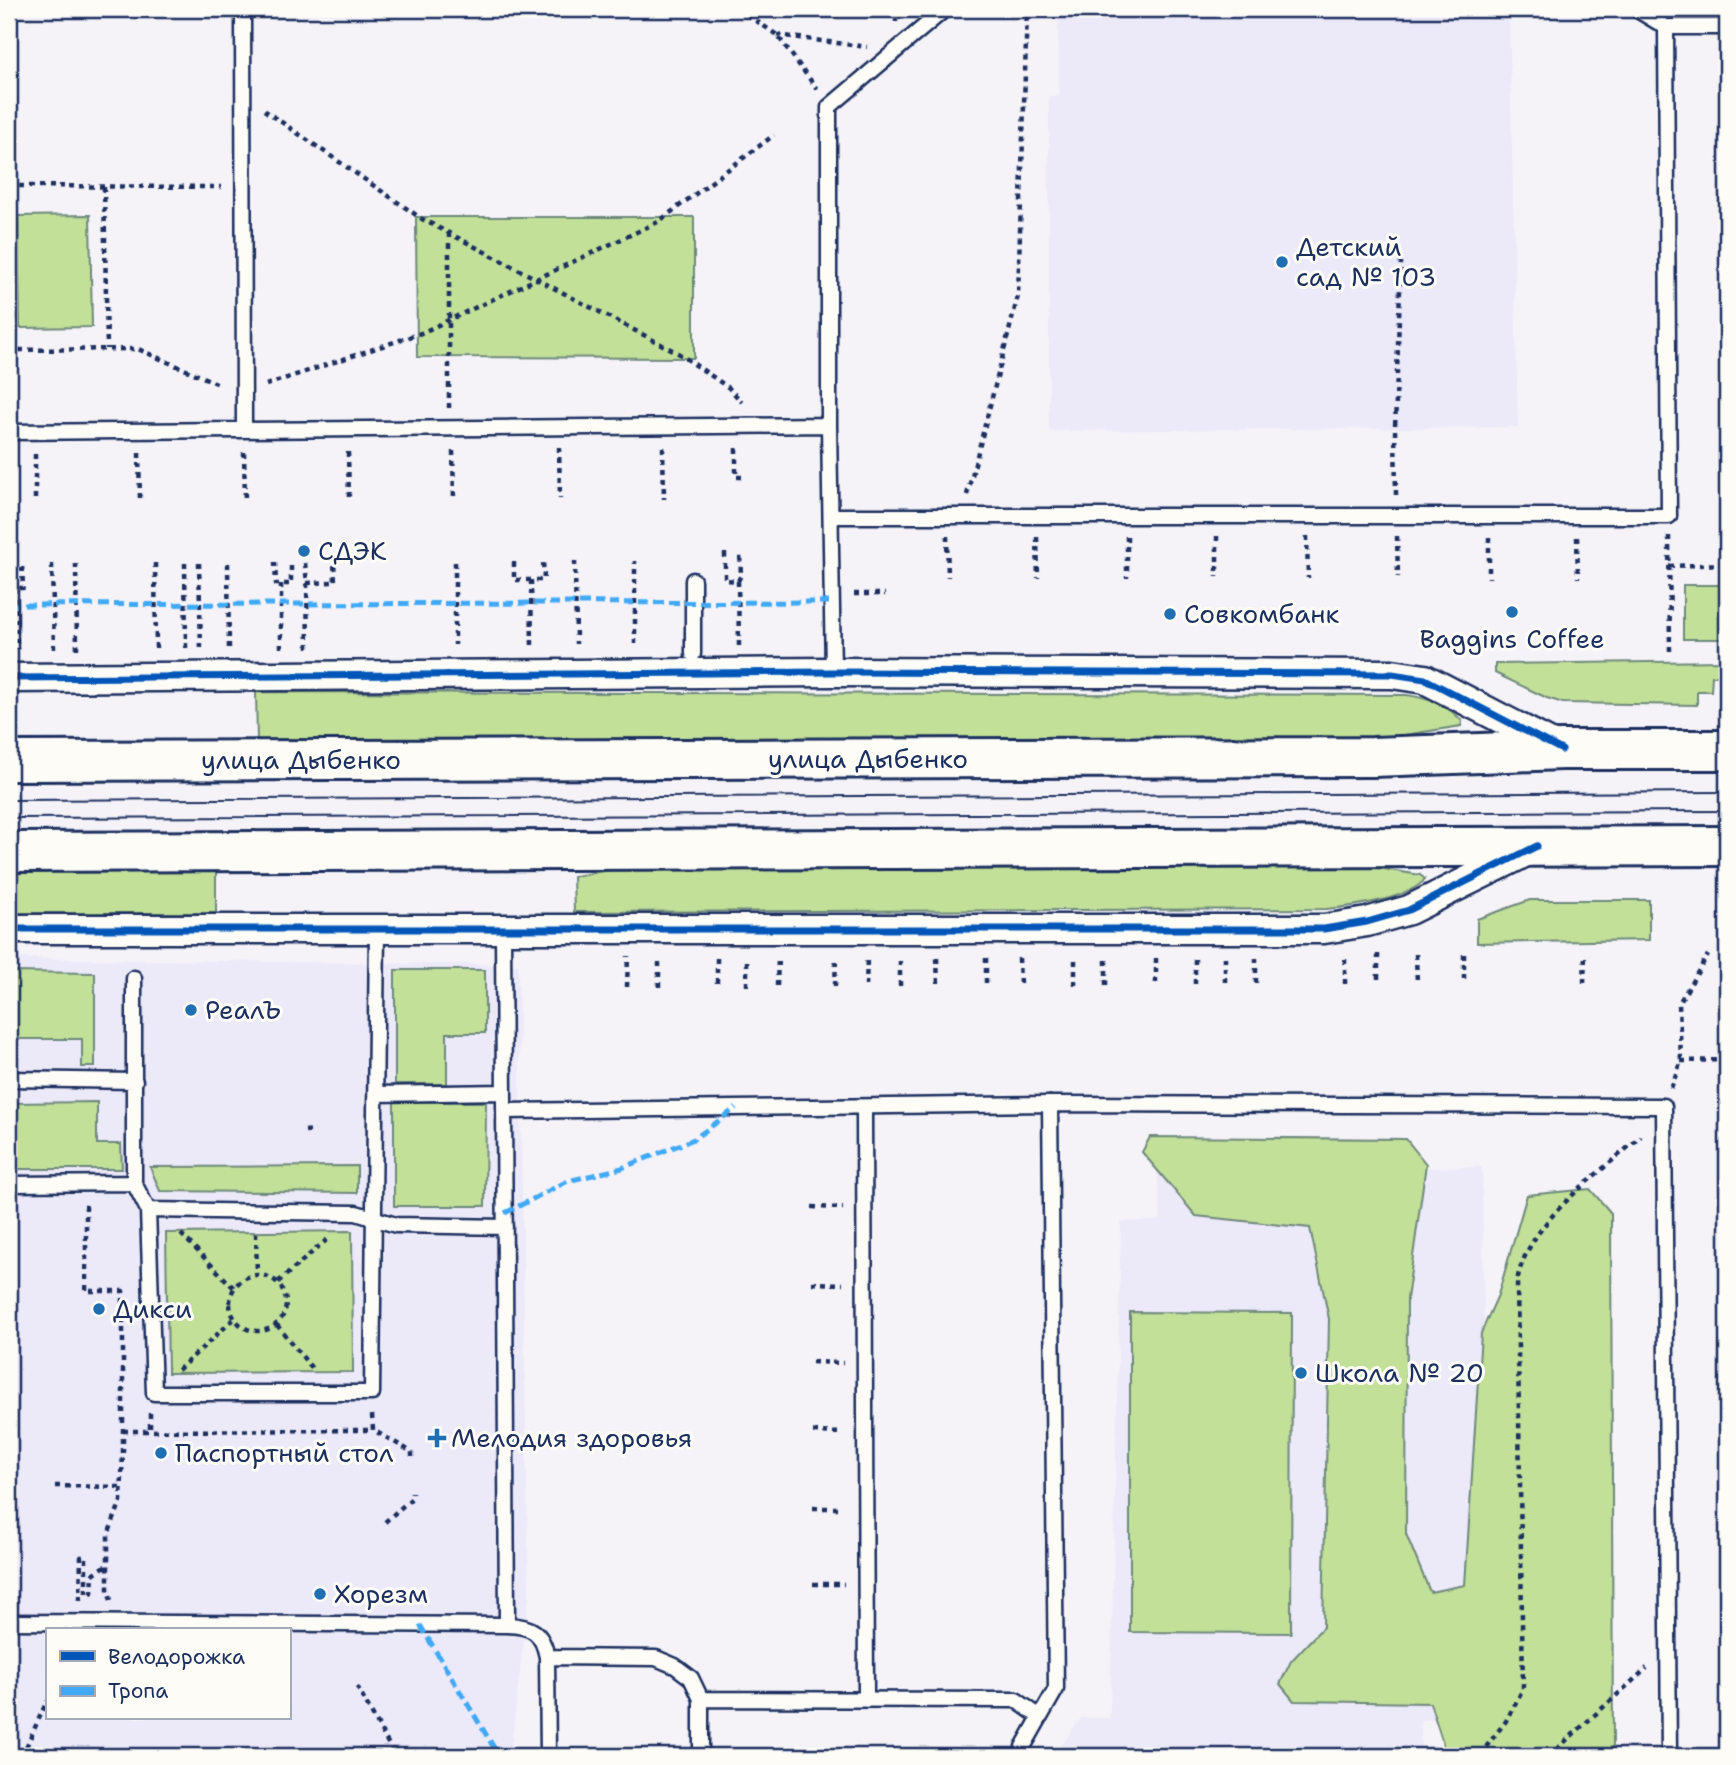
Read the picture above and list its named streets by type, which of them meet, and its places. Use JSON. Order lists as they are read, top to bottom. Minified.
{"streets":{"main road":["улица Дыбенко"]},"places":{"other":["Детский сад № 103","СДЭК","Baggins Coffee","Совкомбанк","РеалЪ","Дикси","Школа № 20","Паспортный стол","Хорезм"],"health":["Мелодия здоровья"]},"legend":["Велодорожка","Тропа"]}
